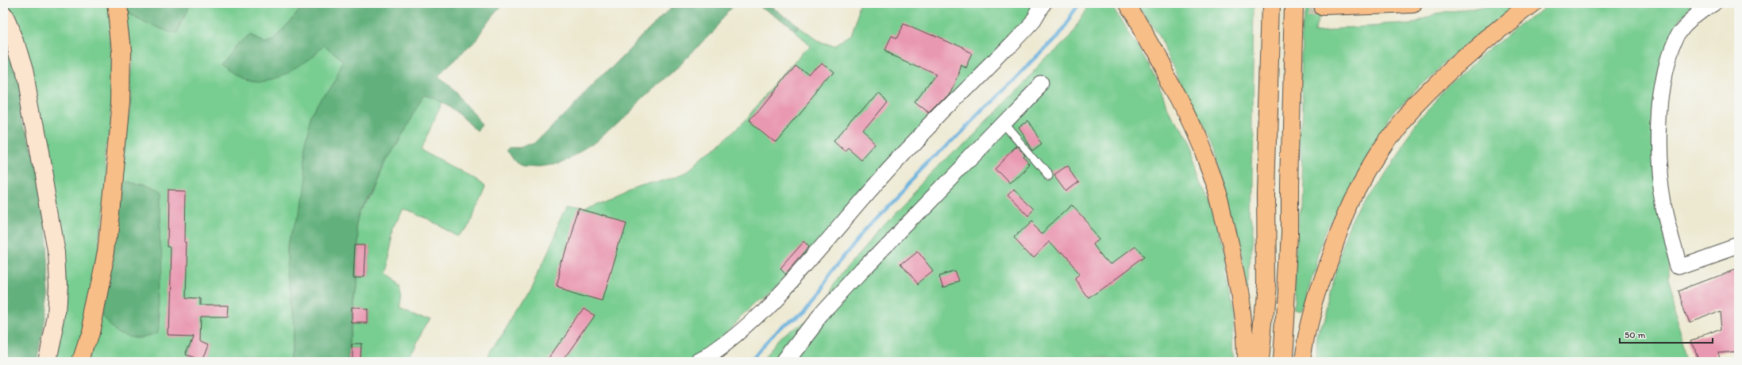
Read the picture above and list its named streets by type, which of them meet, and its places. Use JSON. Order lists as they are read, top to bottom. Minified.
{"scale_bar":"50 m"}
